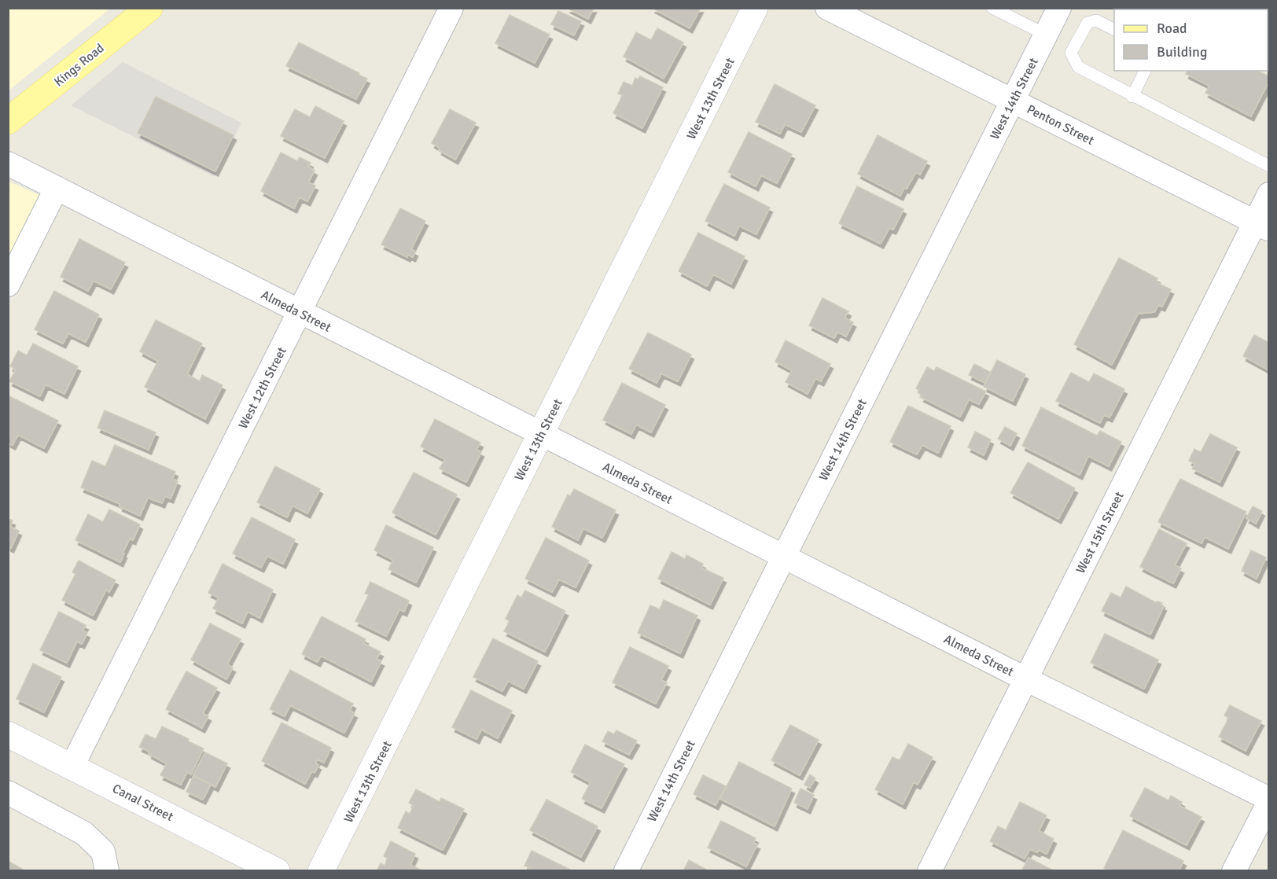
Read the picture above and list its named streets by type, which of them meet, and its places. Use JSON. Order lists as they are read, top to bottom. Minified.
{"streets":{"main road":["Kings Road"],"street":["West 13th Street","West 14th Street","Penton Street","Almeda Street","West 12th Street","West 15th Street","Canal Street"]},"crossings":[["West 13th Street","Almeda Street"],["West 14th Street","Penton Street"],["West 14th Street","Almeda Street"],["Penton Street","West 15th Street"],["Almeda Street","West 12th Street"],["Almeda Street","West 15th Street"],["West 12th Street","Canal Street"]],"legend":["Road","Building"]}
